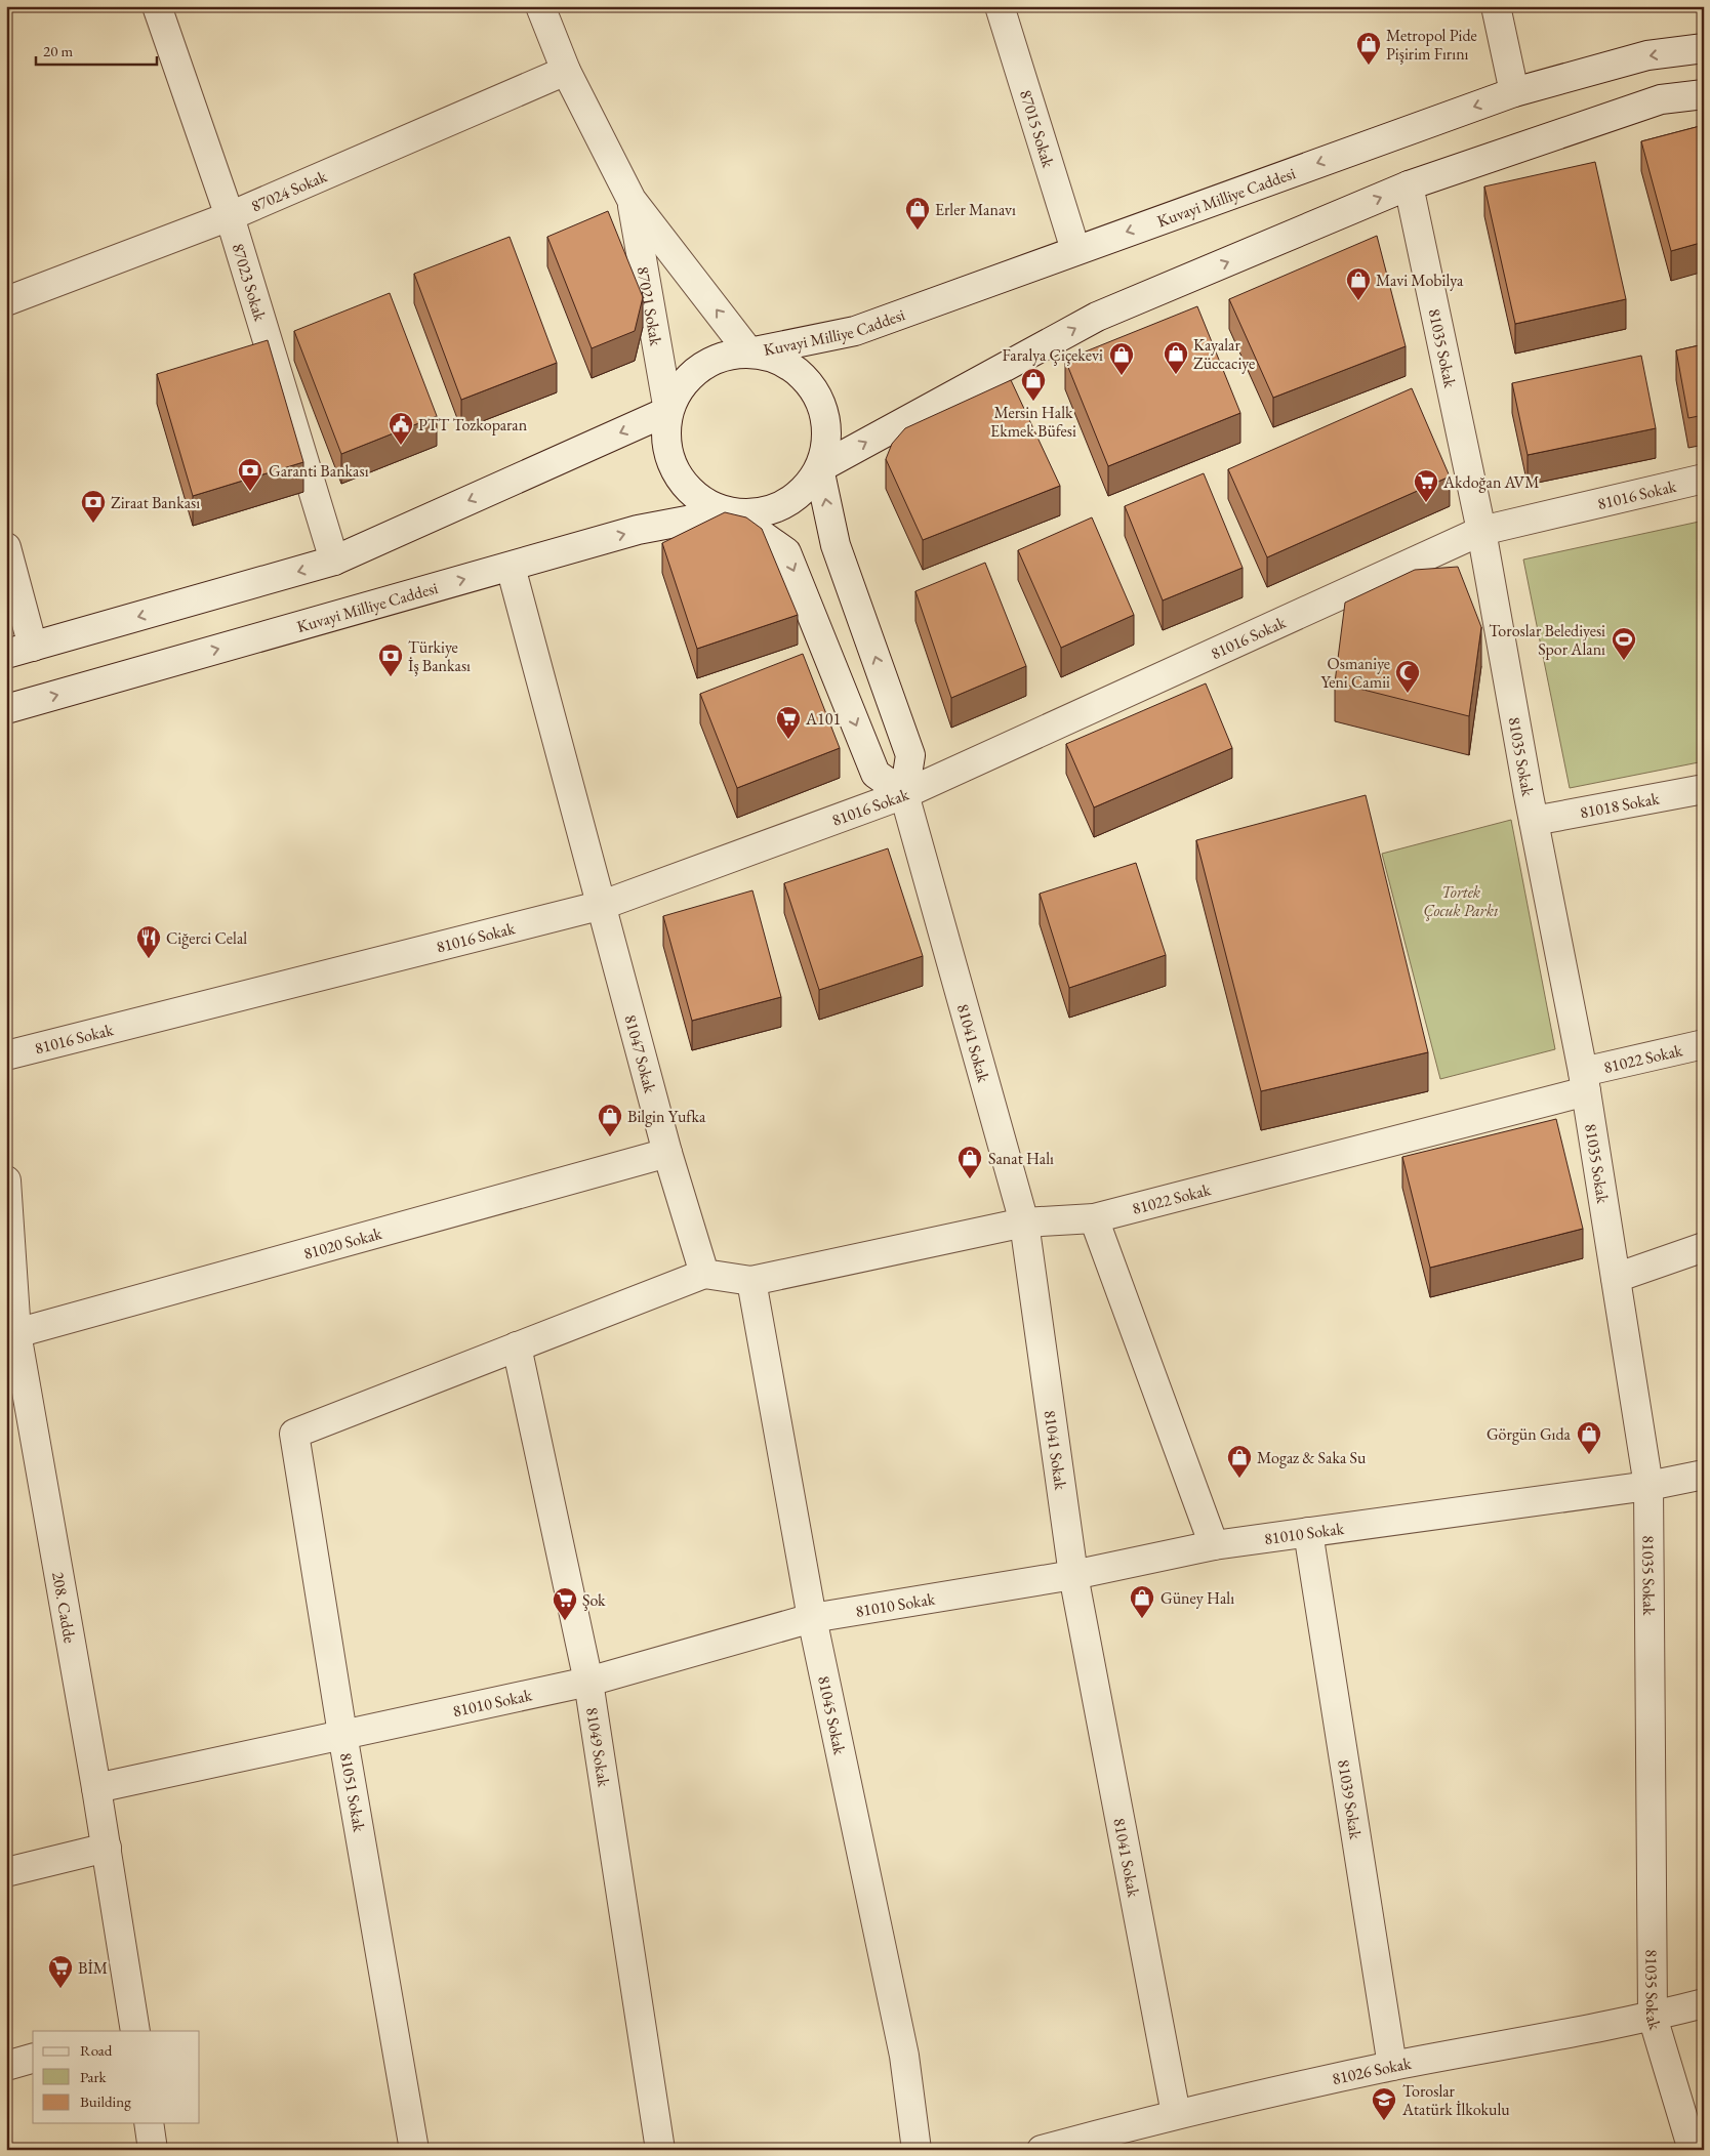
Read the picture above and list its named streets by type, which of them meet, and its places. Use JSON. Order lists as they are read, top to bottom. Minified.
{"streets":{"street":["87015 Sokak","87024 Sokak","Kuvayi Milliye Caddesi","87023 Sokak","87021 Sokak","81035 Sokak","81016 Sokak","81018 Sokak","81041 Sokak","81047 Sokak","81022 Sokak","81020 Sokak","81010 Sokak","208. Cadde","81045 Sokak","81049 Sokak","81051 Sokak","81039 Sokak","81026 Sokak"]},"crossings":[["87015 Sokak","Kuvayi Milliye Caddesi"],["87024 Sokak","87023 Sokak"],["87024 Sokak","87021 Sokak"],["Kuvayi Milliye Caddesi","87021 Sokak"],["Kuvayi Milliye Caddesi","81047 Sokak"],["81035 Sokak","81016 Sokak"],["81035 Sokak","81018 Sokak"],["81035 Sokak","81022 Sokak"],["81035 Sokak","81010 Sokak"],["81035 Sokak","81026 Sokak"],["81016 Sokak","81041 Sokak"],["81016 Sokak","81047 Sokak"],["81041 Sokak","81022 Sokak"],["81041 Sokak","81010 Sokak"],["81041 Sokak","81026 Sokak"],["81047 Sokak","81020 Sokak"],["81022 Sokak","81045 Sokak"],["81020 Sokak","208. Cadde"],["81010 Sokak","208. Cadde"],["81010 Sokak","81045 Sokak"],["81010 Sokak","81049 Sokak"],["81010 Sokak","81051 Sokak"],["81010 Sokak","81039 Sokak"],["81049 Sokak","81051 Sokak"],["81039 Sokak","81026 Sokak"]],"parks":["Tortek Çocuk Parkı"],"places":{"shop":["Metropol Pide Pişirim Fırını","Erler Manavı","Mavi Mobilya","Kayalar Züccaciye","Faralya Çiçekevi","Mersin Halk Ekmek Büfesi","Bilgin Yufka","Sanat Halı","Görgün Gıda","Mogaz & Saka Su","Güney Halı"],"public building":["PTT Tozkoparan"],"bank":["Garanti Bankası","Ziraat Bankası","Türkiye İş Bankası"],"supermarket":["Akdoğan AVM","A101","Şok","BİM"],"sports":["Toroslar Belediyesi Spor Alanı"],"mosque":["Osmaniye Yeni Camii"],"restaurant":["Ciğerci Celal"],"school or university":["Toroslar Atatürk İlkokulu"]},"legend":["Road","Park","Building"],"scale_bar":"20 m"}
